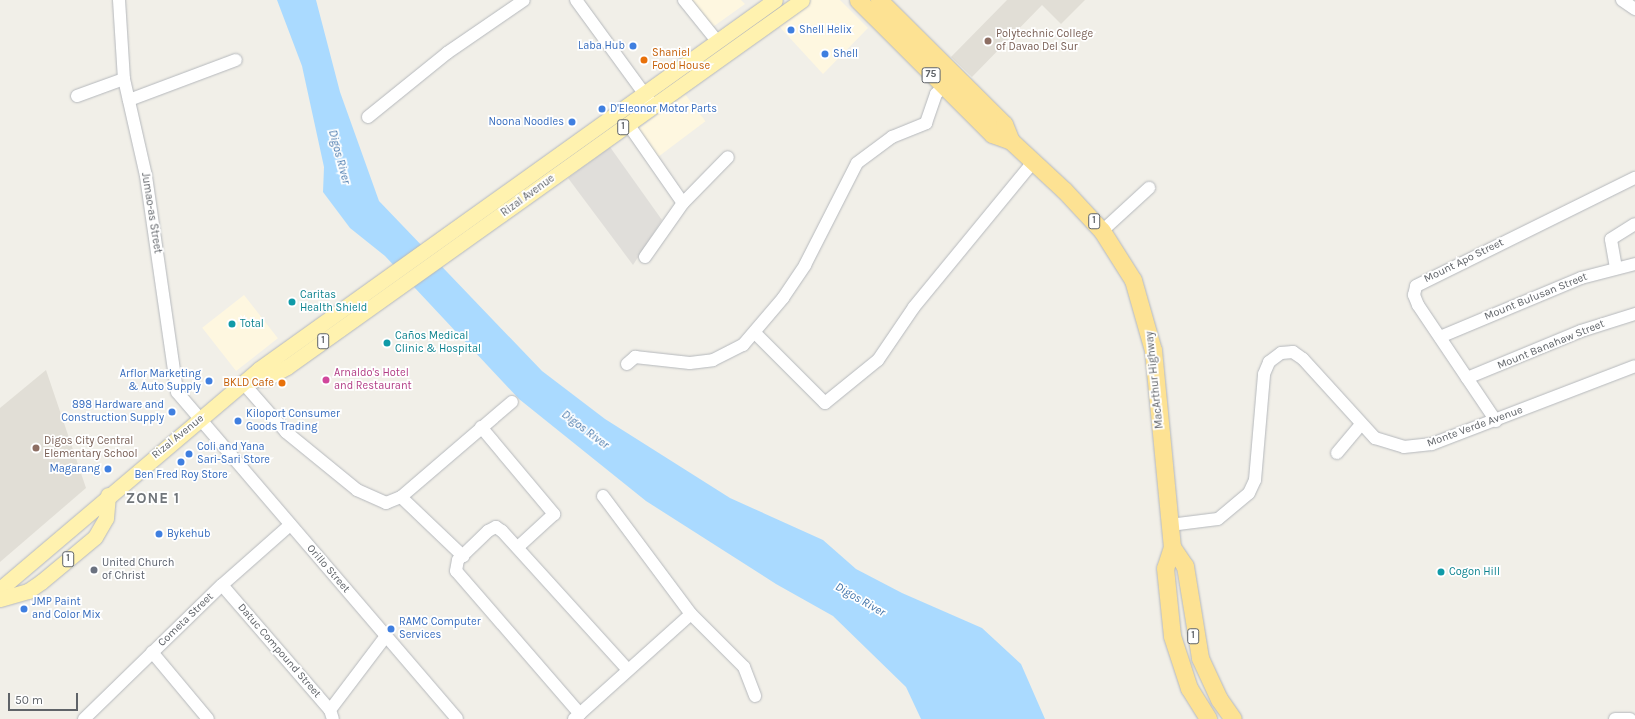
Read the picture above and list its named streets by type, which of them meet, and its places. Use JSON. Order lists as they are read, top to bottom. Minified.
{"streets":{"highway":["75","1","MacArthur Highway"],"main road":["Rizal Avenue"],"street":["Jumao-as Street","Mount Apo Street","Mount Bulusan Street","Mount Banahaw Street","Monte Verde Avenue","Orillo Street","Cometa Street","Datuc Compound Street"]},"crossings":[["1","Rizal Avenue"],["Rizal Avenue","Jumao-as Street"],["Rizal Avenue","Orillo Street"],["Jumao-as Street","Orillo Street"],["Mount Apo Street","Mount Bulusan Street"],["Mount Apo Street","Mount Banahaw Street"],["Mount Apo Street","Monte Verde Avenue"],["MacArthur Highway","Monte Verde Avenue"],["Orillo Street","Cometa Street"],["Cometa Street","Datuc Compound Street"]],"districts":["ZONE 1"],"water":["Digos River"],"places":["Shell Helix","Polytechnic College of Davao Del Sur","Laba Hub","Shell","Shaniel Food House","D'Eleonor Motor Parts","Noona Noodles","Caritas Health Shield","Total","Caños Medical Clinic & Hospital","Arnaldo's Hotel and Restaurant","Arflor Marketing & Auto Supply","BKLD Cafe","898 Hardware and Construction Supply","Kiloport Consumer Goods Trading","Digos City Central Elementary School","Coli and Yana Sari-Sari Store","Ben Fred Roy Store","Magarang","Bykehub","United Church of Christ","Cogon Hill","JMP Paint and Color Mix","RAMC Computer Services"],"scale_bar":"50 m"}
